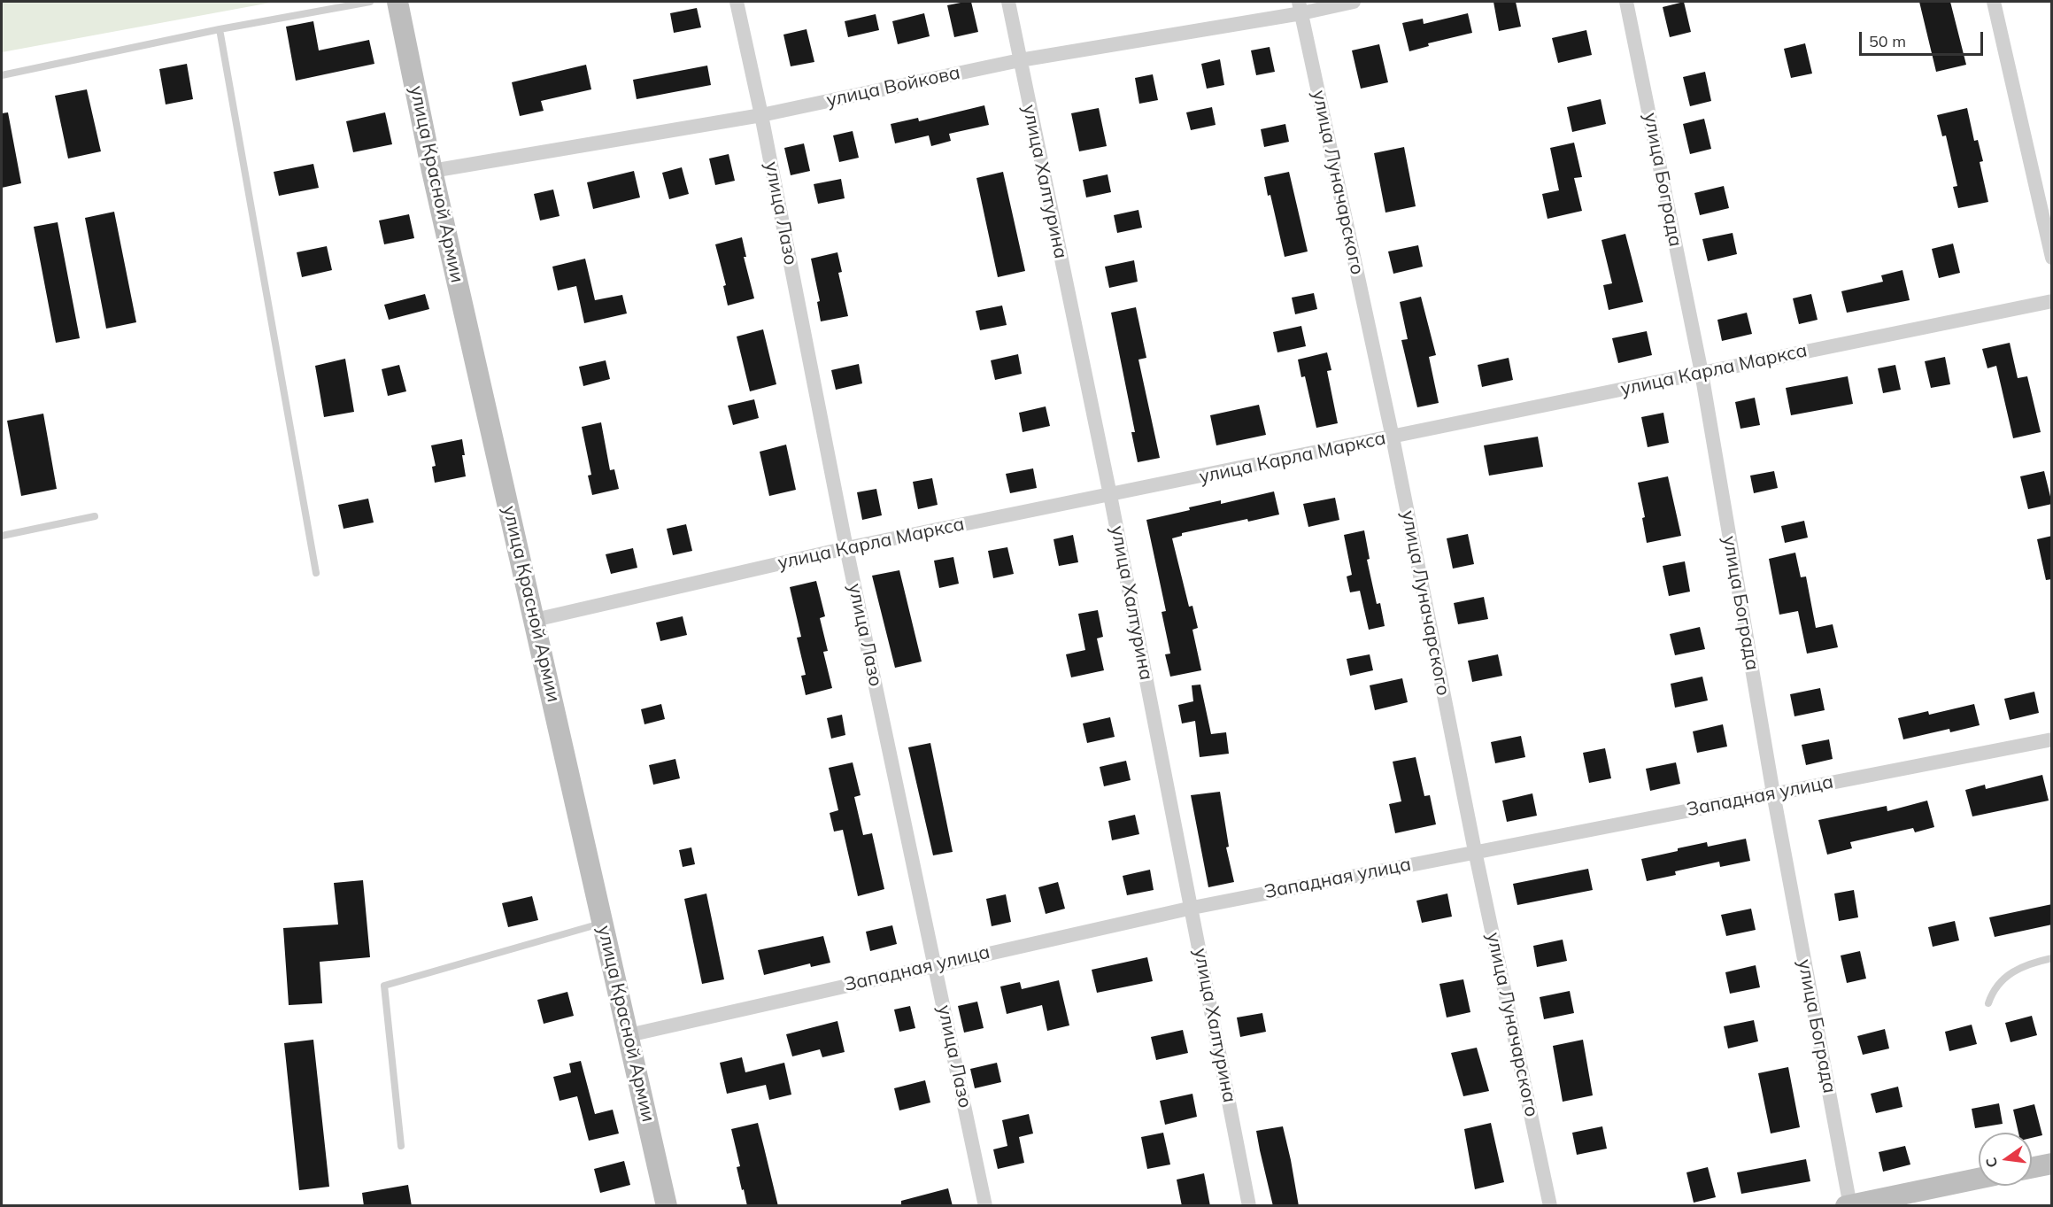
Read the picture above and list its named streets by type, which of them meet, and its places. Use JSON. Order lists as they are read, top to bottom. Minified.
{"streets":{"street":["улица Войкова","улица Бограда","улица Халтурина","улица Луначарского","улица Красной Армии","улица Лазо","улица Карла Маркса","Западная улица"]},"crossings":[["улица Войкова","улица Халтурина"],["улица Войкова","улица Луначарского"],["улица Войкова","улица Красной Армии"],["улица Войкова","улица Лазо"],["улица Бограда","улица Карла Маркса"],["улица Бограда","Западная улица"],["улица Халтурина","улица Карла Маркса"],["улица Халтурина","Западная улица"],["улица Луначарского","улица Карла Маркса"],["улица Луначарского","Западная улица"],["улица Красной Армии","улица Карла Маркса"],["улица Красной Армии","Западная улица"],["улица Лазо","улица Карла Маркса"],["улица Лазо","Западная улица"]],"scale_bar":"50 m","north":"left"}
